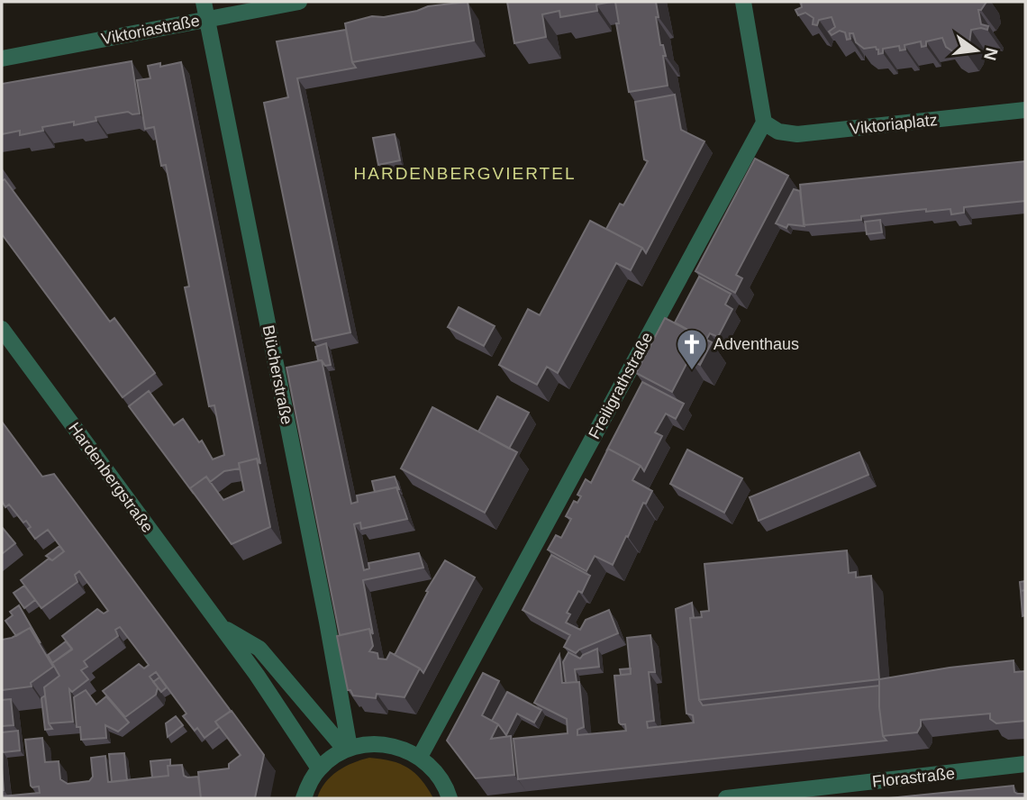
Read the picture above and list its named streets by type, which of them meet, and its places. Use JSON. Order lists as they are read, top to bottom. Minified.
{"streets":{"street":["Viktoriastraße","Viktoriaplatz","Blücherstraße","Freiligrathstraße","Hardenbergstraße","Florastraße"]},"crossings":[["Viktoriastraße","Blücherstraße"],["Viktoriaplatz","Freiligrathstraße"],["Blücherstraße","Hardenbergstraße"]],"districts":["HARDENBERGVIERTEL"],"places":{"church":["Adventhaus"]},"north":"right"}
